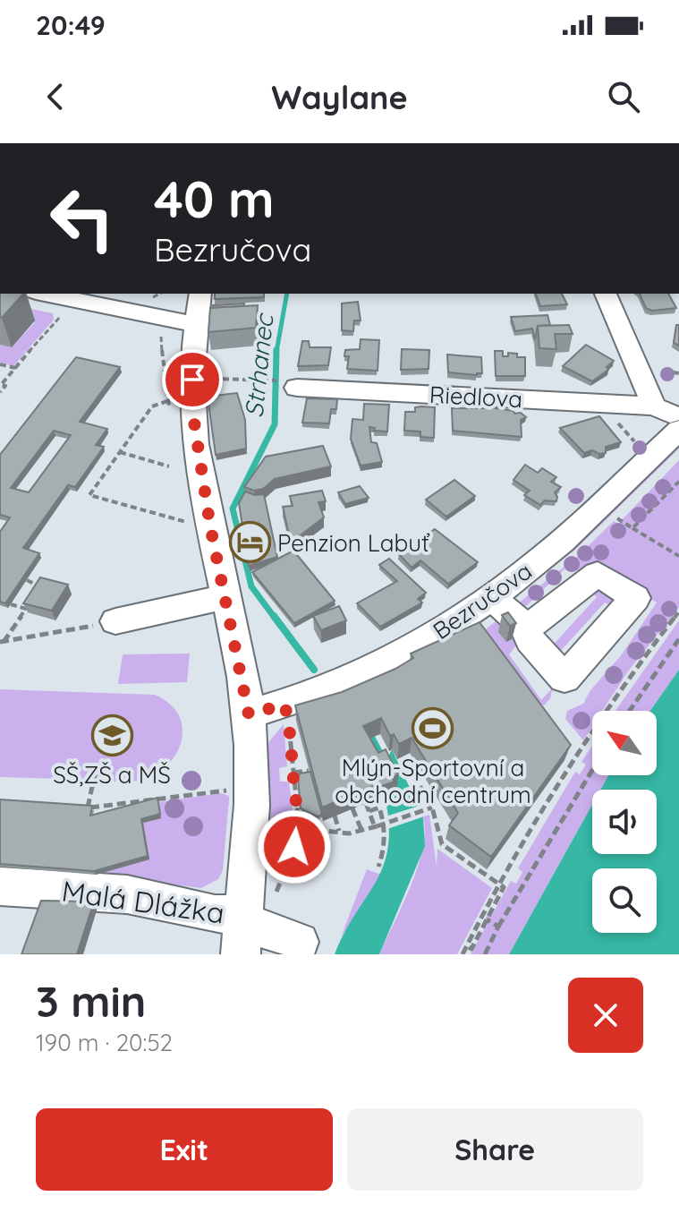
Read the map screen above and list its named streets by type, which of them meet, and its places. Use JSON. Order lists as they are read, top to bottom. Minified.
{"streets":{"street":["Riedlova","Bezručova","Malá Dlážka"]},"water":["Strhanec"],"places":{"hotel":["Penzion Labuť"],"sports":["Mlýn-Sportovní a obchodní centrum"],"school or university":["SŠ,ZŠ a MŠ"]},"north":"top left","page":{"status":"20:49","header":"Waylane","turn":["40 m","Bezručova"],"heading":["3 min","190 m · 20:52"],"buttons":["Exit","Share"]}}
